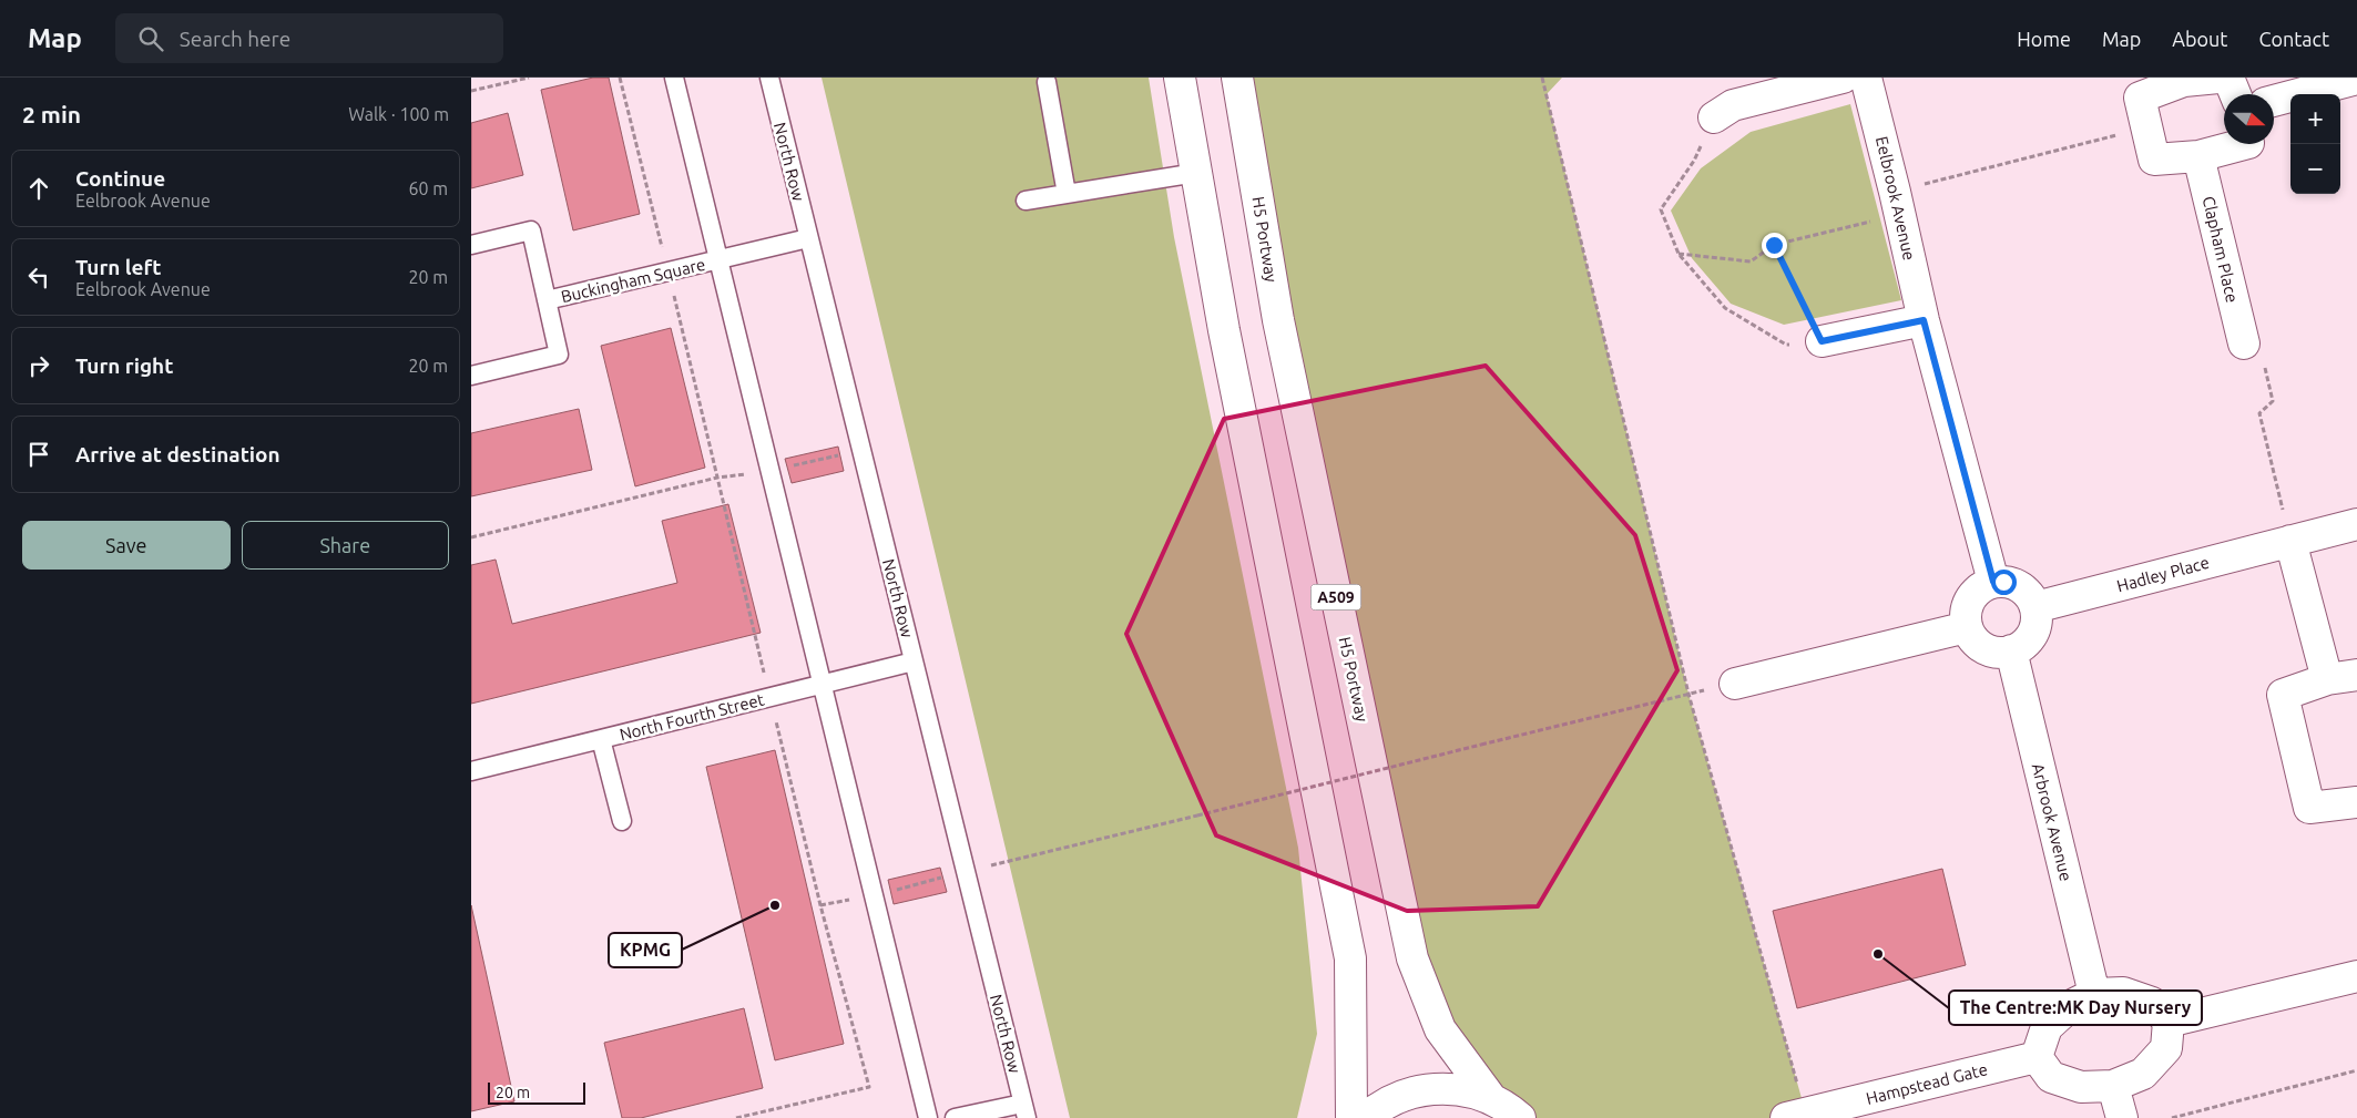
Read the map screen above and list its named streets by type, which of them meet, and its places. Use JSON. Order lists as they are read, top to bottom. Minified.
{"streets":{"street":["Eelbrook Avenue","H5 Portway","Clapham Place","Hadley Place","A509","Arbrook Avenue","Hampstead Gate"],"lane":["North Row","Buckingham Square","North Fourth Street"]},"crossings":[["North Row","Buckingham Square"],["North Row","North Fourth Street"],["Eelbrook Avenue","Hadley Place"],["Eelbrook Avenue","Arbrook Avenue"],["Hadley Place","Arbrook Avenue"],["Arbrook Avenue","Hampstead Gate"]],"places":["KPMG","The Centre:MK Day Nursery"],"scale_bar":"20 m","north":"right","page":{"header":"Map","search":"Search here","nav":["Home","Map","About","Contact"],"heading":["2 min","Walk · 100 m"],"map_buttons":["+","−"],"list":[["Continue","Eelbrook Avenue","60 m"],["Turn left","Eelbrook Avenue","20 m"],["Turn right","20 m"],"Arrive at destination"],"buttons":["Save","Share"],"scale":"20 m"}}
